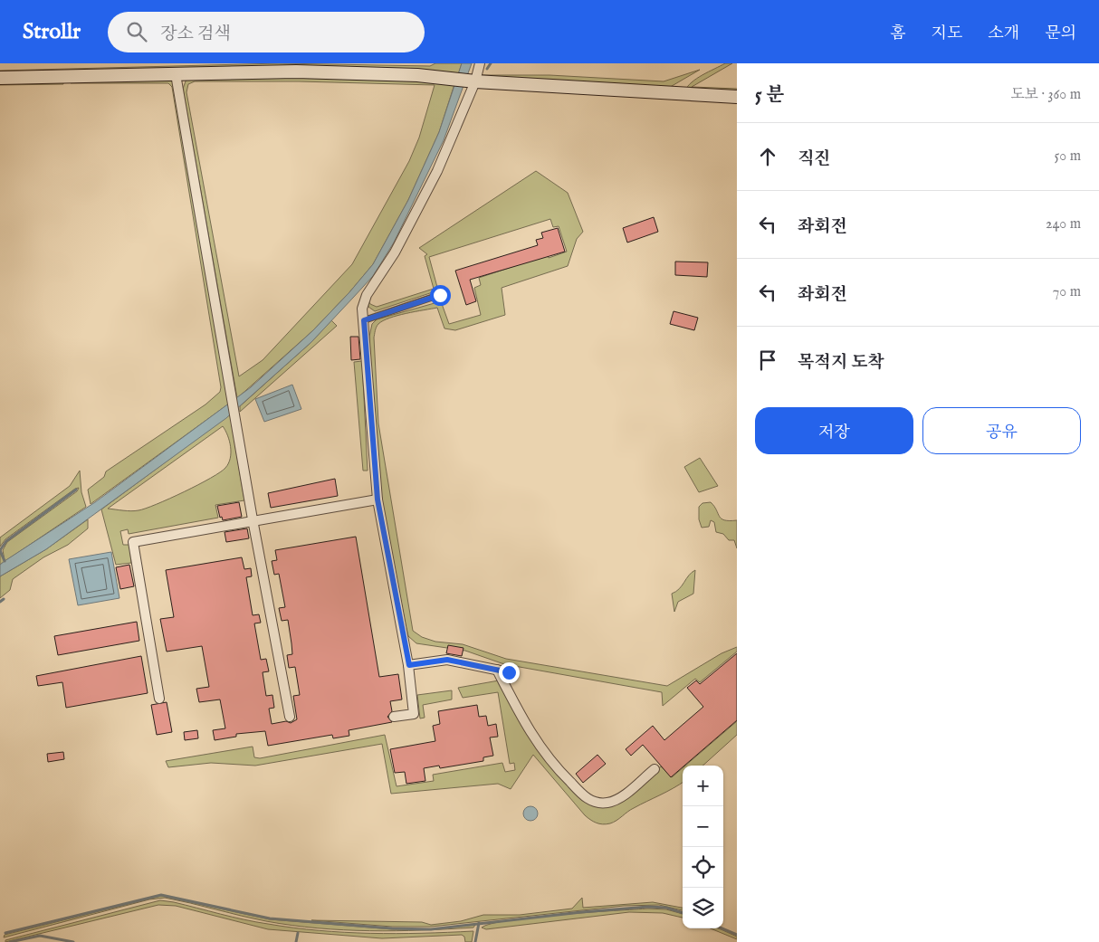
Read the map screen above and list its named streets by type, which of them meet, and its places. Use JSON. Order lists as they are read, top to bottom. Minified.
{"page":{"header":"Strollr","search":"장소 검색","nav":["홈","지도","소개","문의"],"heading":["5 분","도보 · 360 m"],"list":[["직진","50 m"],["좌회전","240 m"],["좌회전","70 m"],"목적지 도착"],"buttons":["저장","공유"],"map_buttons":["+","−"]}}
